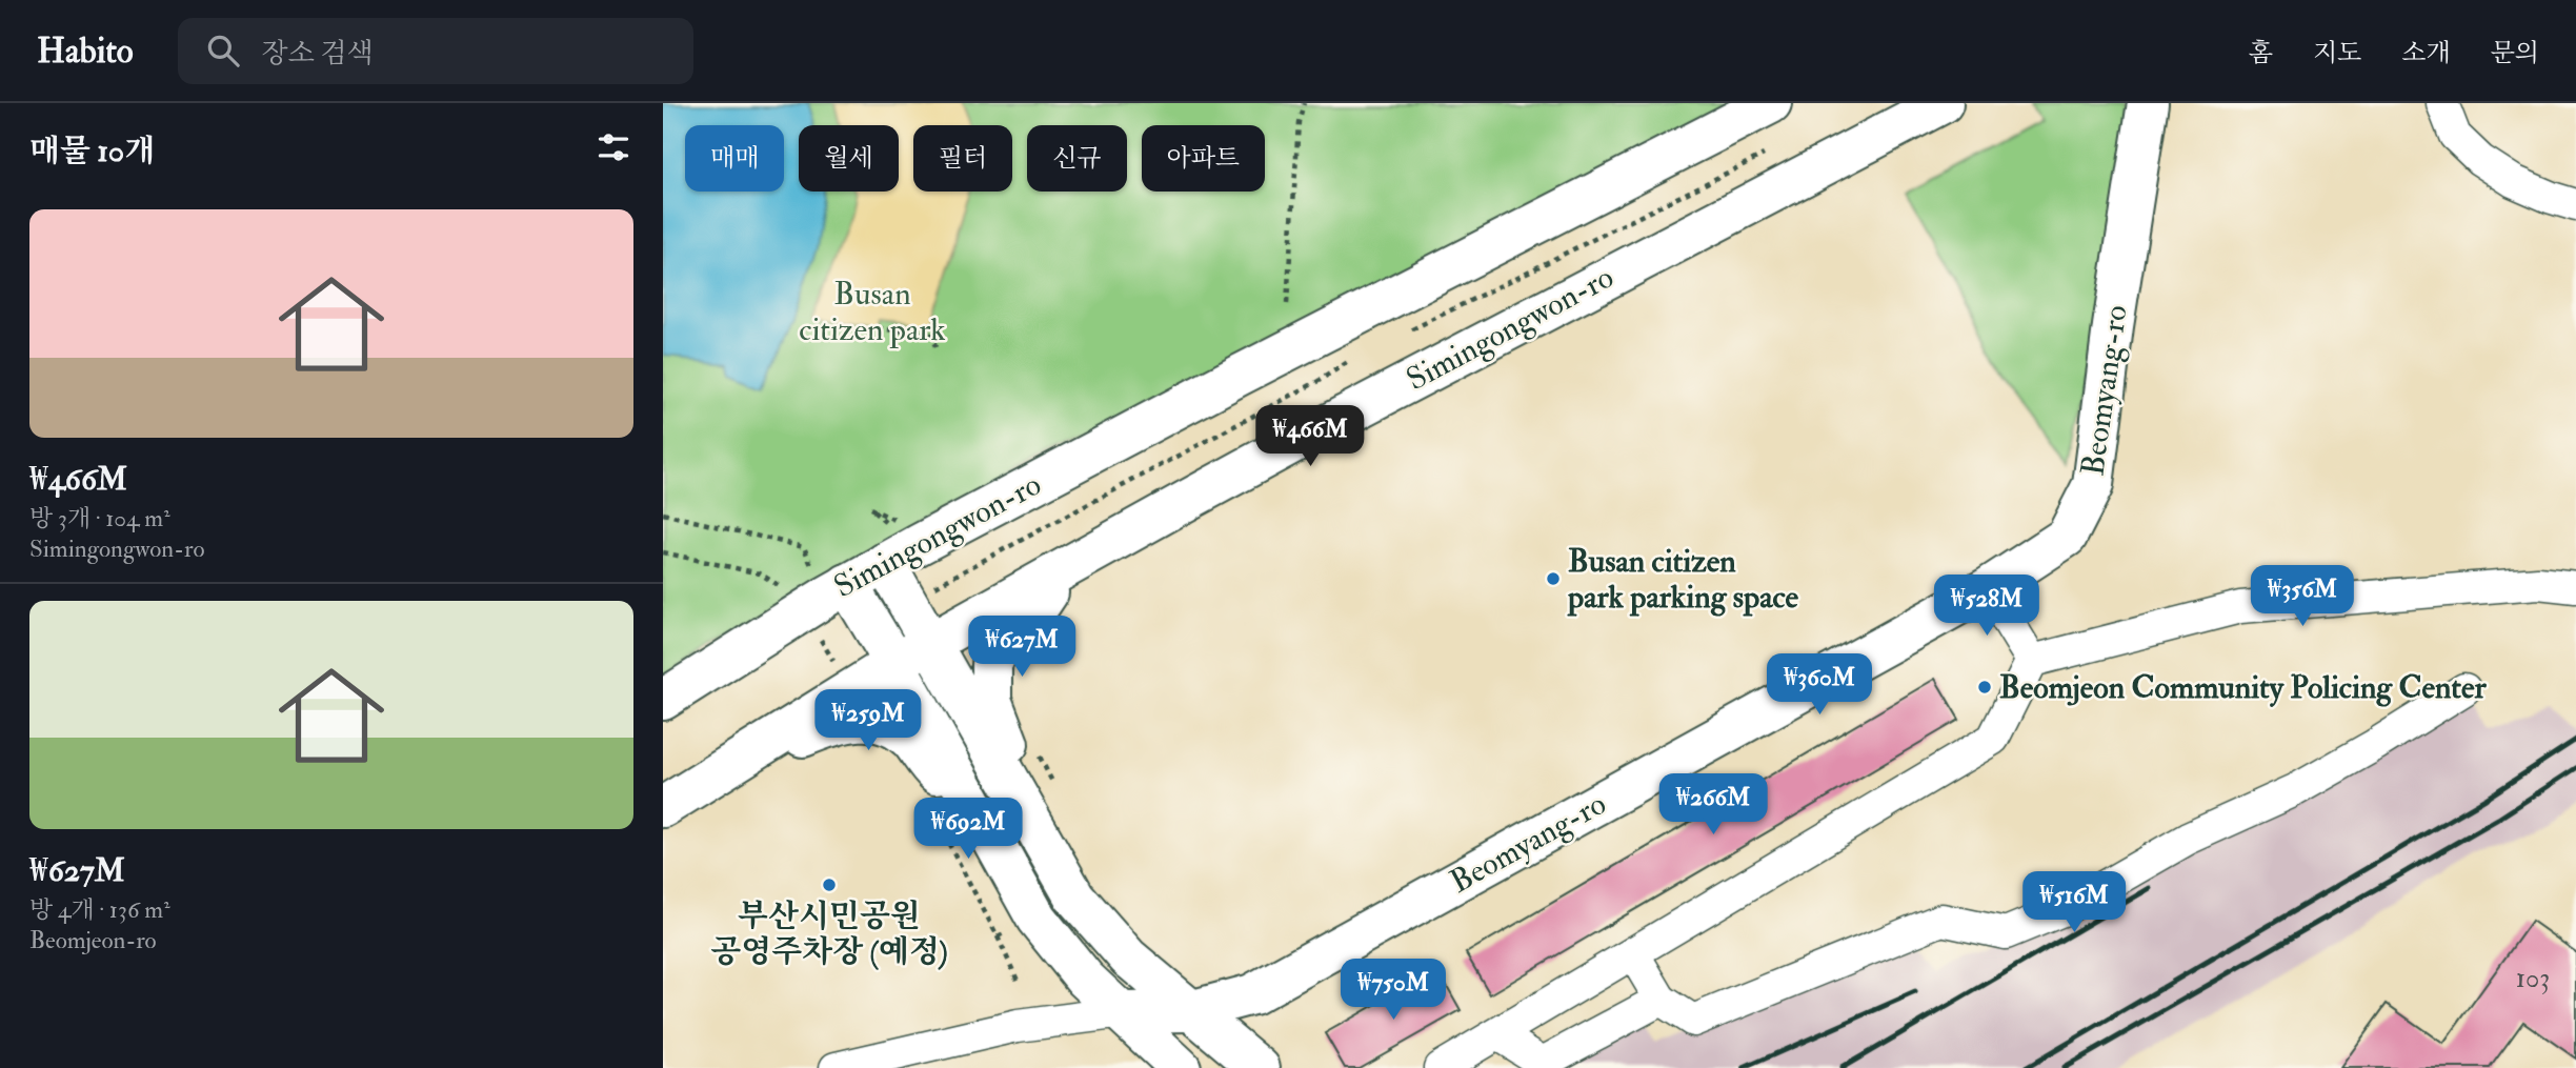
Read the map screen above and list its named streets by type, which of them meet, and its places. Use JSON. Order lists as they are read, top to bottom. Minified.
{"streets":{"main road":["Simingongwon-ro","Beomyang-ro"]},"parks":["Busan citizen park"],"places":["Busan citizen park parking space","Beomjeon Community Policing Center","부산시민공원 공영주차장 (예정)"],"house_numbers":["103"],"page":{"header":"Habito","search":"장소 검색","nav":["홈","지도","소개","문의"],"heading":"매물 10개","chip":["매매","월세","필터","신규","아파트"],"list":[{"name":"₩466M","note":"방 3개 · 104 m² · Simingongwon-ro"},{"name":"₩627M","note":"방 4개 · 136 m² · Beomjeon-ro"}],"price":["₩466M","₩356M","₩528M","₩627M","₩360M","₩259M","₩266M","₩692M","₩516M","₩750M"]}}
